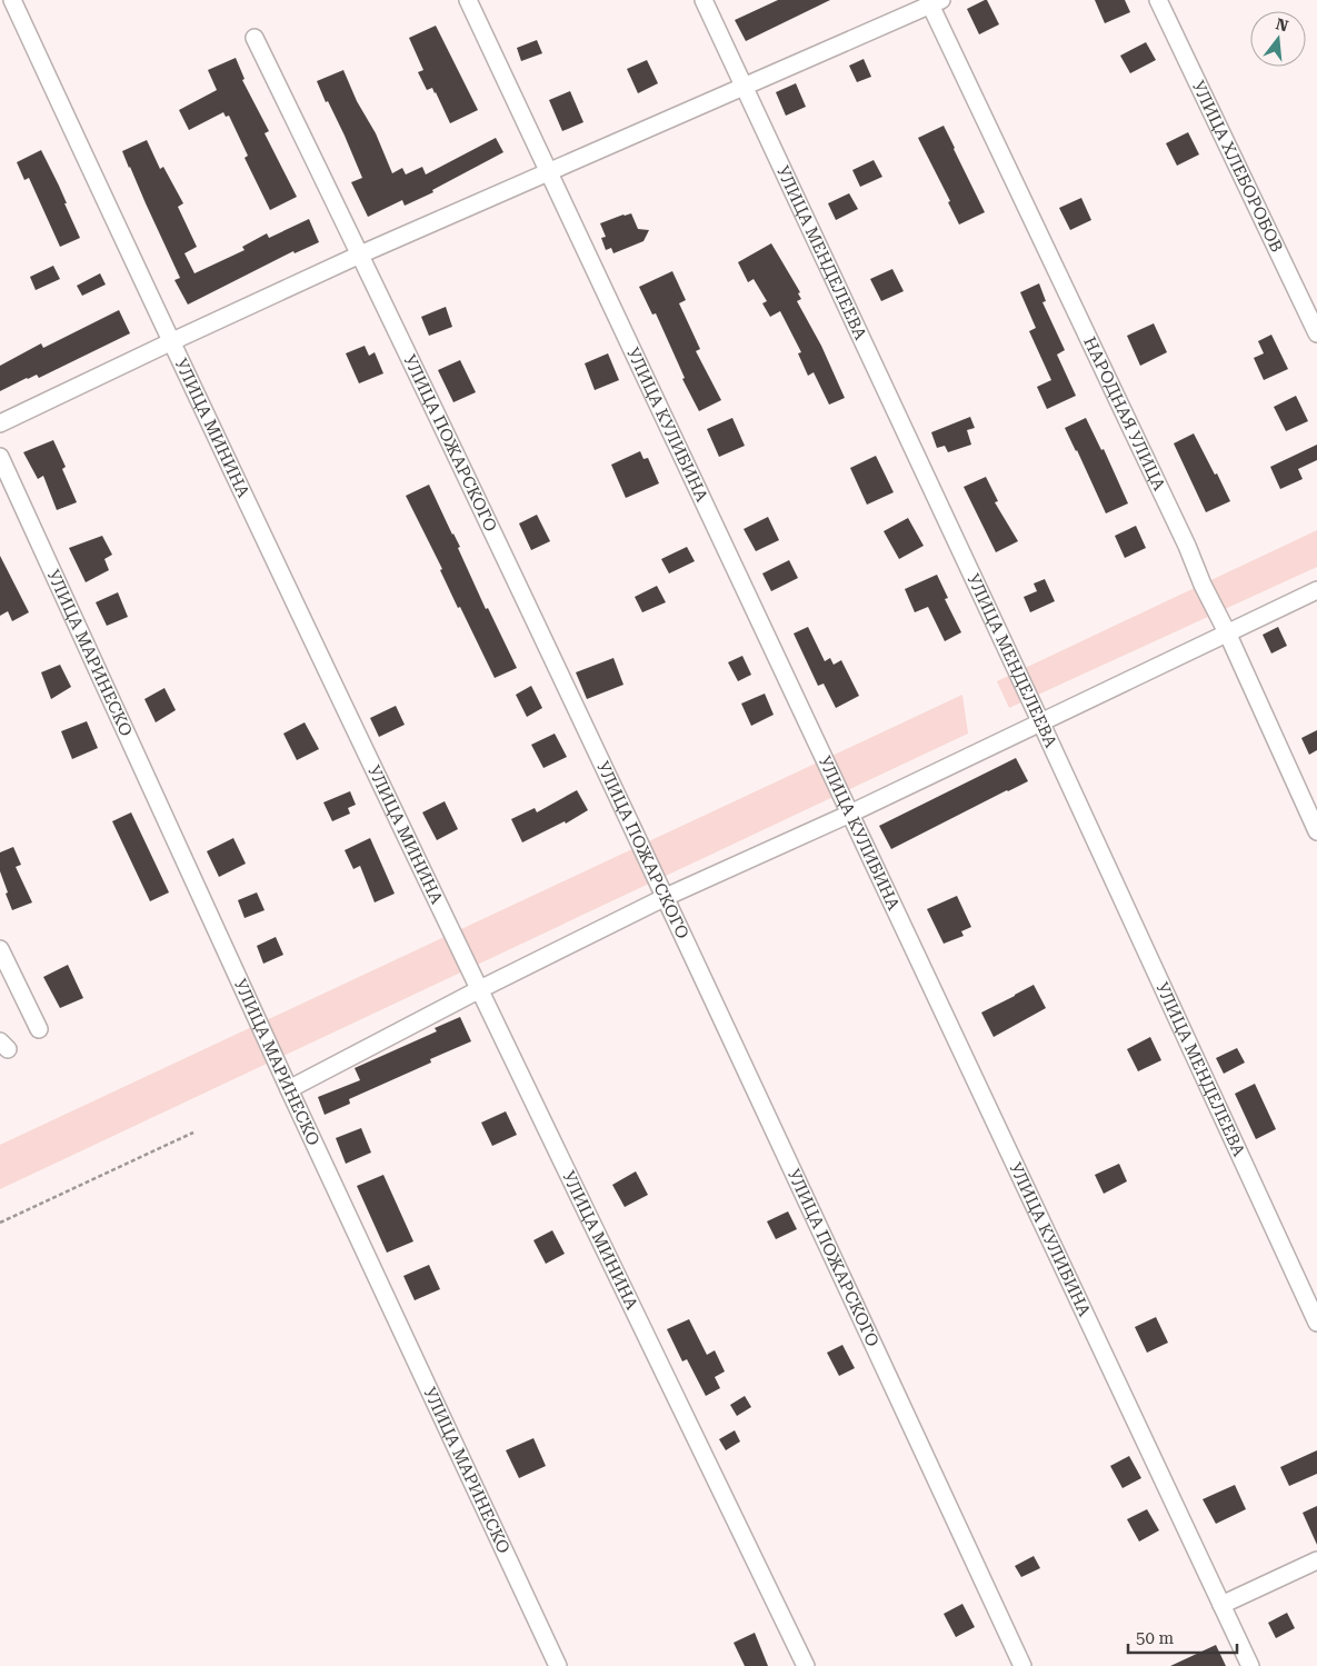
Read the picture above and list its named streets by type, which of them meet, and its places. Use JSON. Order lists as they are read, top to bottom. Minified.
{"streets":{"street":["УЛИЦА ХЛЕБОРОБОВ","УЛИЦА МЕНДЕЛЕЕВА","НАРОДНАЯ УЛИЦА","УЛИЦА КУЛИБИНА","УЛИЦА МИНИНА","УЛИЦА ПОЖАРСКОГО","УЛИЦА МАРИНЕСКО"]},"scale_bar":"50 m","north":"top"}
